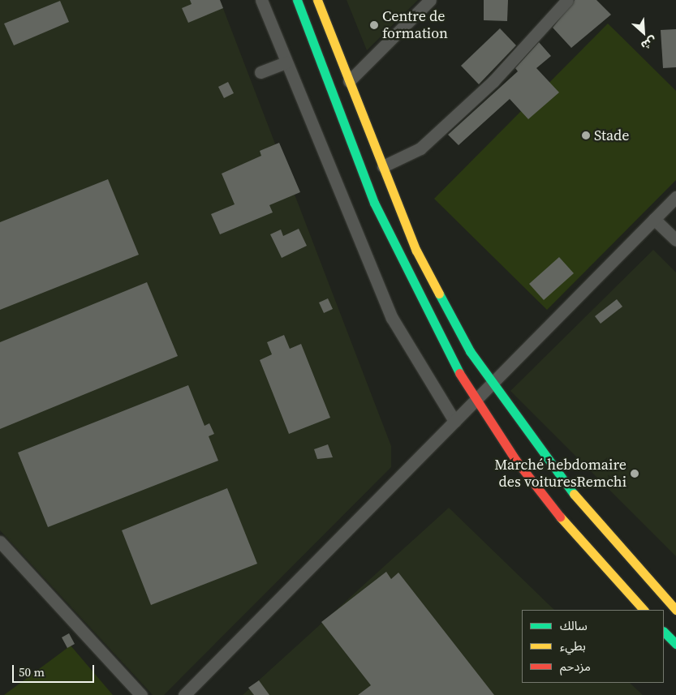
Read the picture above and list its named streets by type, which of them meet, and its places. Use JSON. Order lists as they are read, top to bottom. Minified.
{"places":["Centre de formation","Stade","Marché hebdomaire des voituresRemchi"],"legend":["سالك","بطيء","مزدحم"],"scale_bar":"50 m","north":"bottom right"}
